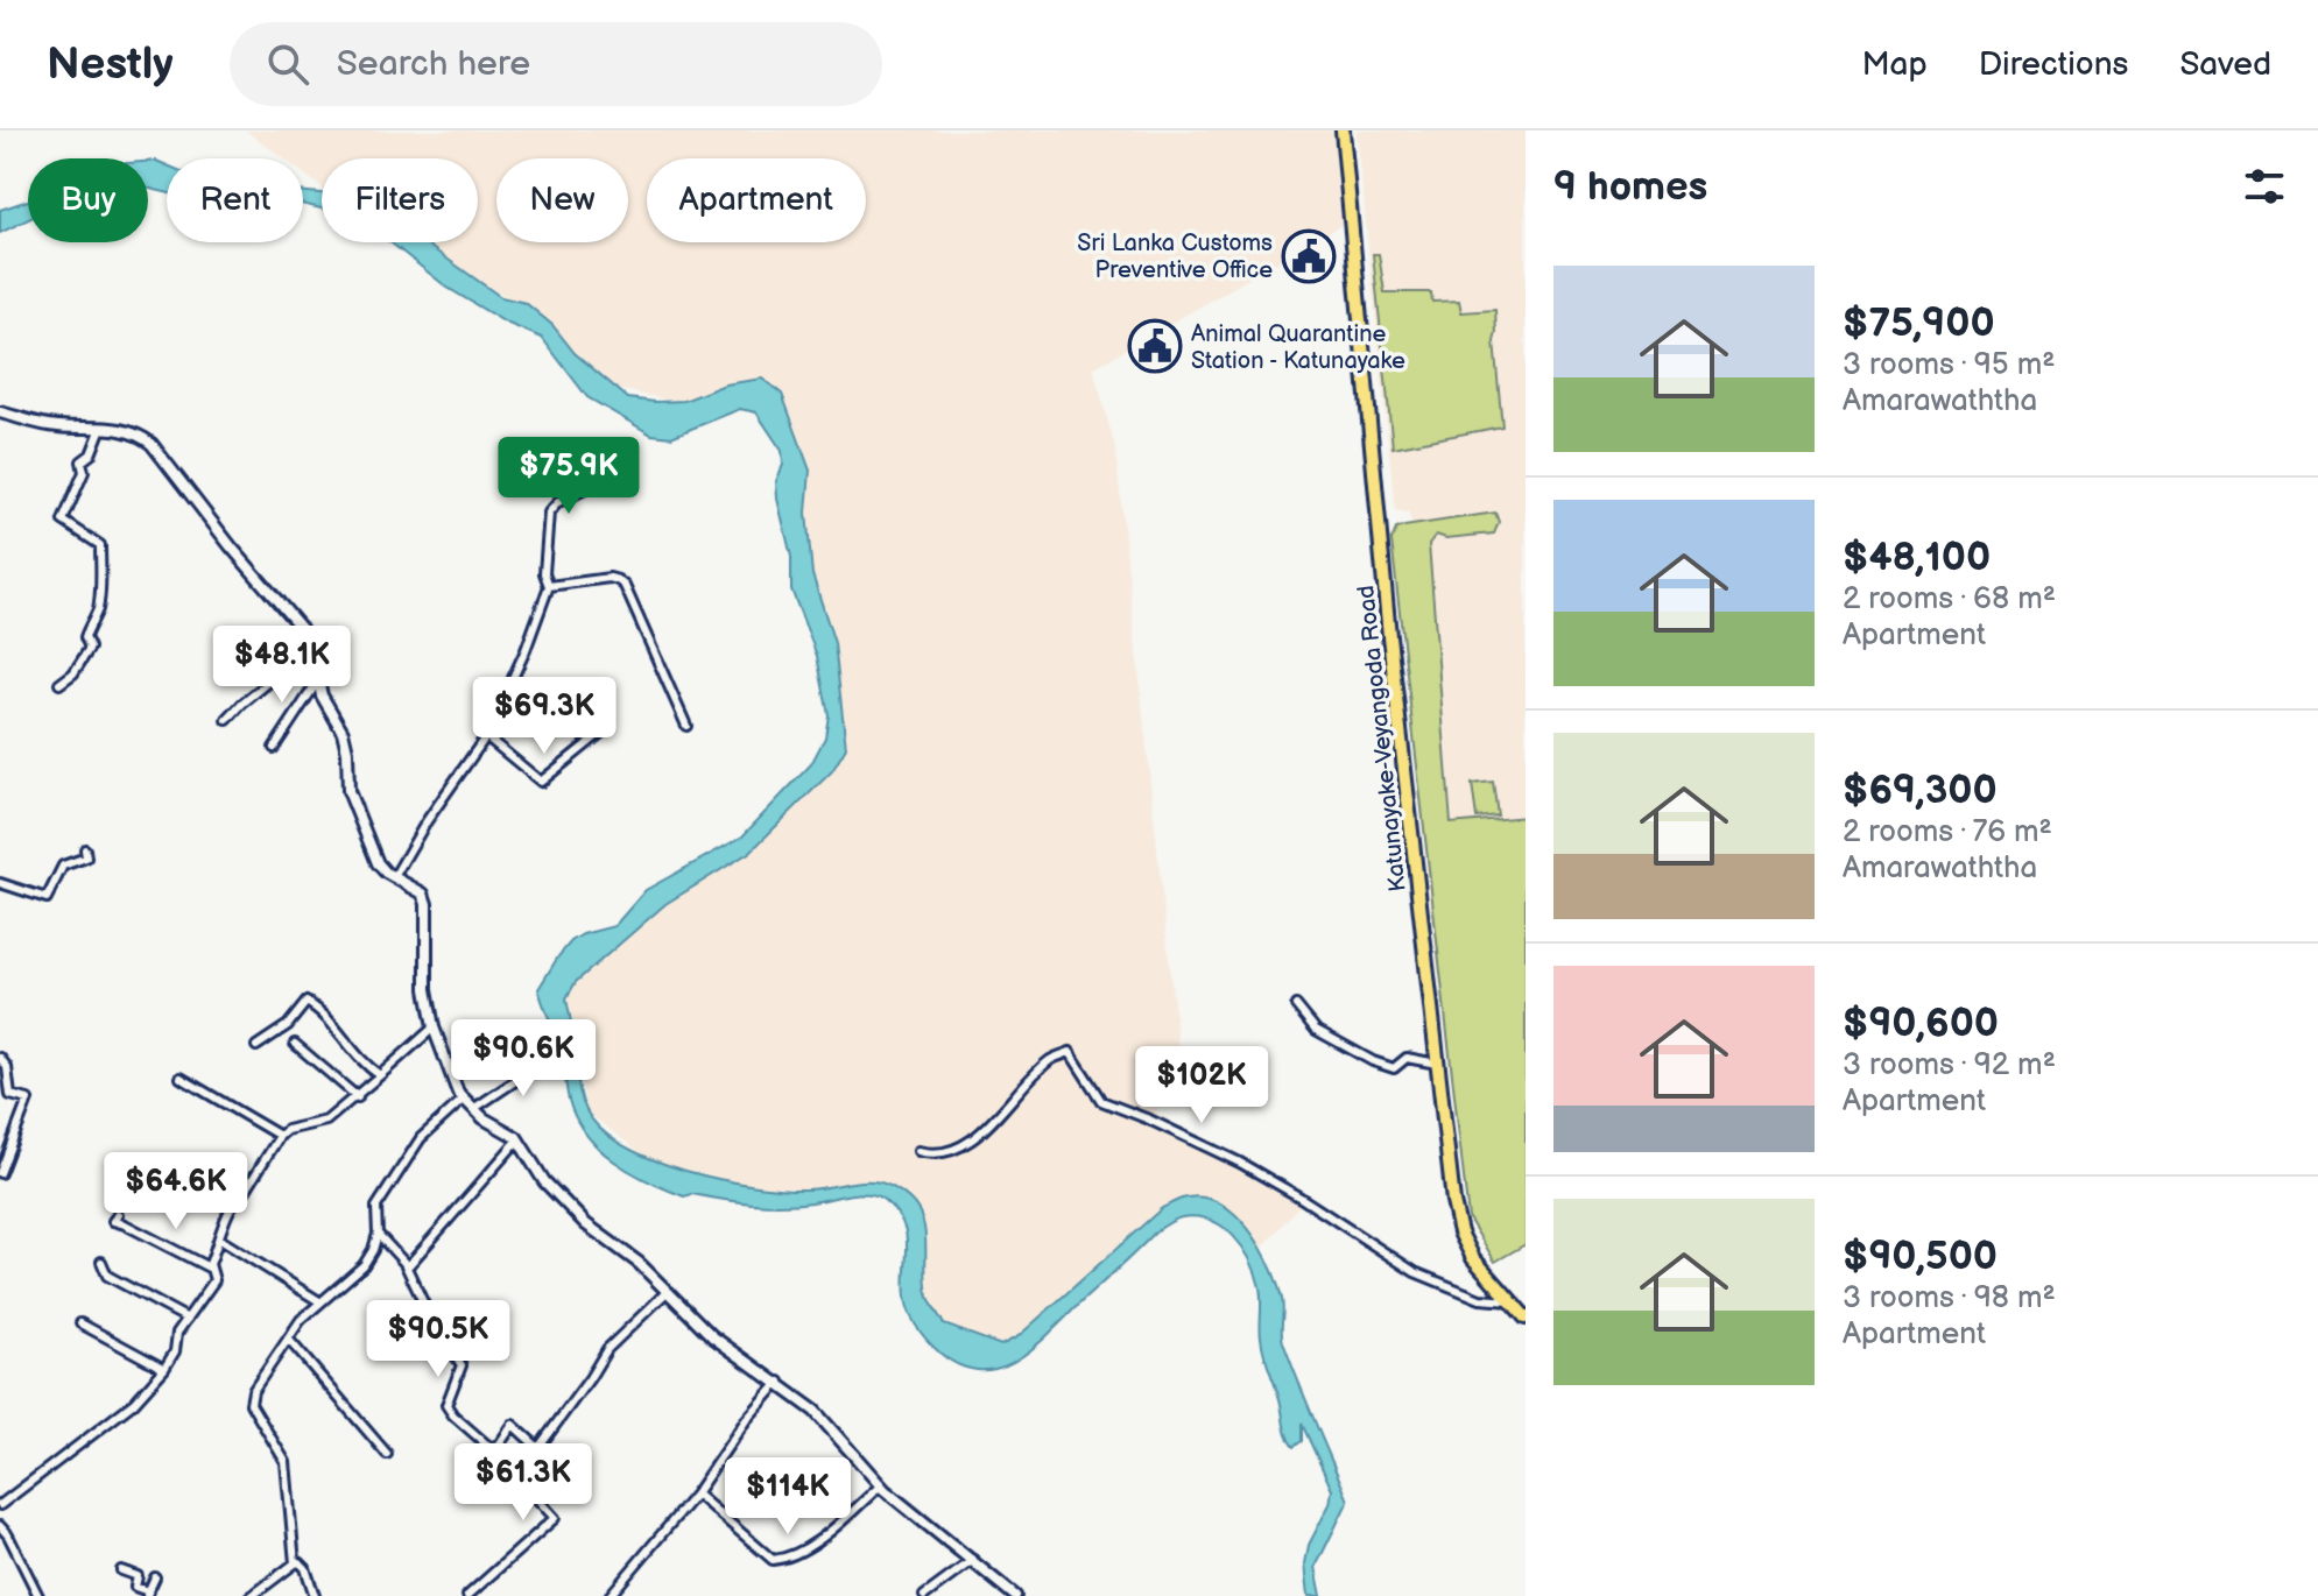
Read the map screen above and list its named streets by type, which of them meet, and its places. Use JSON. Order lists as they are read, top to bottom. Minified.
{"streets":{"main road":["Katunayake-Veyangoda Road"]},"places":{"public building":["Sri Lanka Customs Preventive Office","Animal Quarantine Station - Katunayake"]},"page":{"header":"Nestly","search":"Search here","nav":["Map","Directions","Saved"],"heading":"9 homes","chip":["Buy","Rent","Filters","New","Apartment"],"list":[{"name":"$75,900","note":"3 rooms · 95 m² · Amarawaththa"},{"name":"$48,100","note":"2 rooms · 68 m² · Apartment"},{"name":"$69,300","note":"2 rooms · 76 m² · Amarawaththa"},{"name":"$90,600","note":"3 rooms · 92 m² · Apartment"},{"name":"$90,500","note":"3 rooms · 98 m² · Apartment"}],"price":["$75.9K","$48.1K","$69.3K","$90.6K","$102K","$64.6K","$90.5K","$61.3K","$114K"]}}
